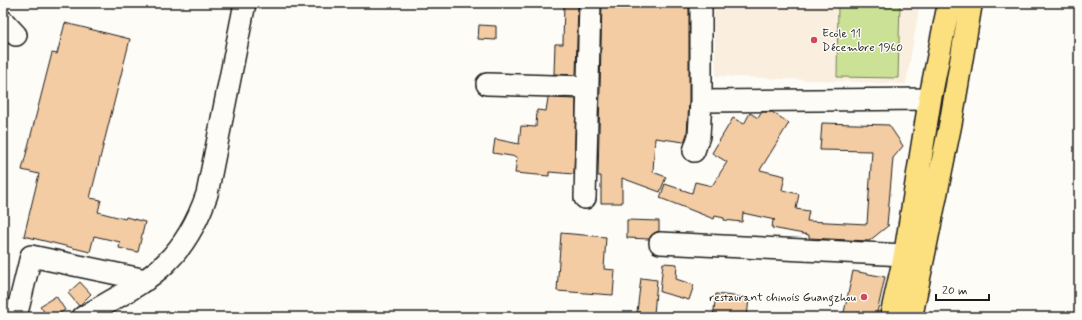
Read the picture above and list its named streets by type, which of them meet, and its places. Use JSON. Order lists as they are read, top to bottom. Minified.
{"places":["Ecole 11 Décembre 1960","restaurant chinois Guangzhou"],"scale_bar":"20 m"}
